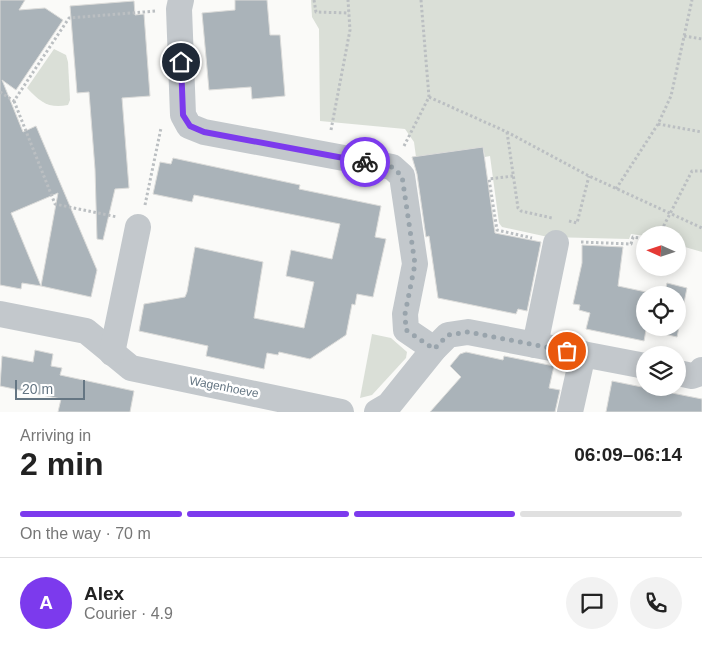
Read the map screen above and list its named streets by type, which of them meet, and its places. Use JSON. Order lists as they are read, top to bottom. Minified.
{"streets":{"street":["Wagenhoeve"]},"scale_bar":"20 m","north":"left","page":{"scale":"20 m","heading":["2 min","Arriving in","06:09–06:14"],"panel":["Alex","Courier · 4.9"],"bar":"On the way · 70 m","round":"A"}}
